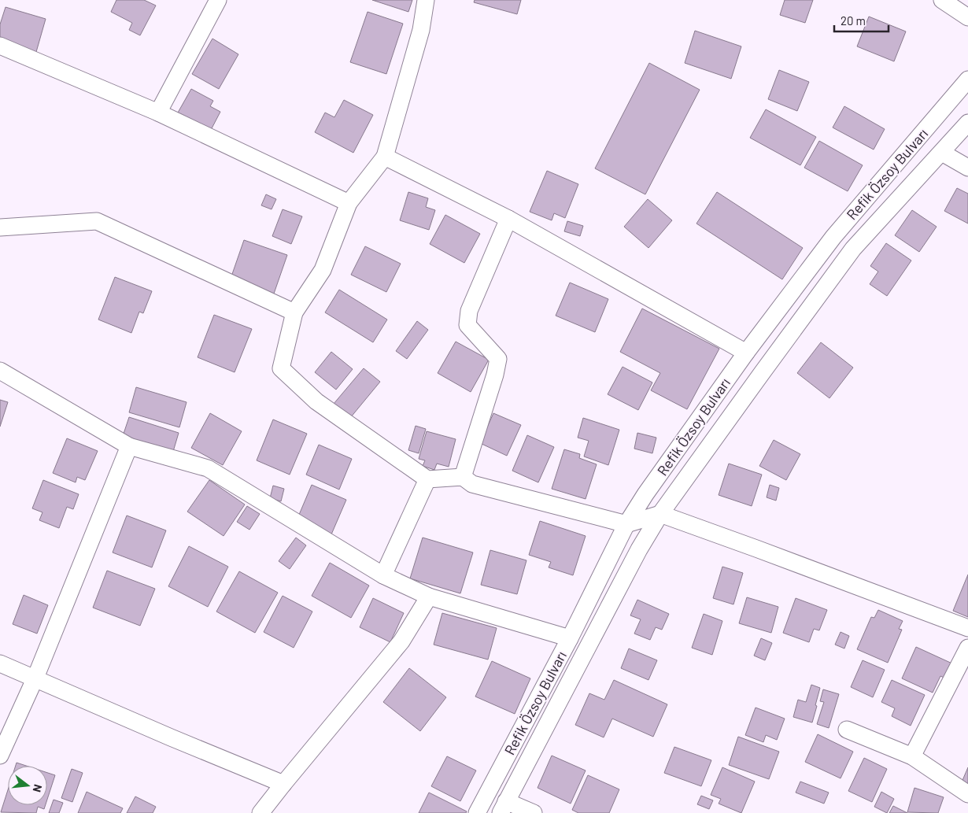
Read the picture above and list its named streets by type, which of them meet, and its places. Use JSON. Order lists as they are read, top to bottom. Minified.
{"streets":{"street":["Refik Özsoy Bulvarı"]},"scale_bar":"20 m","north":"right"}
